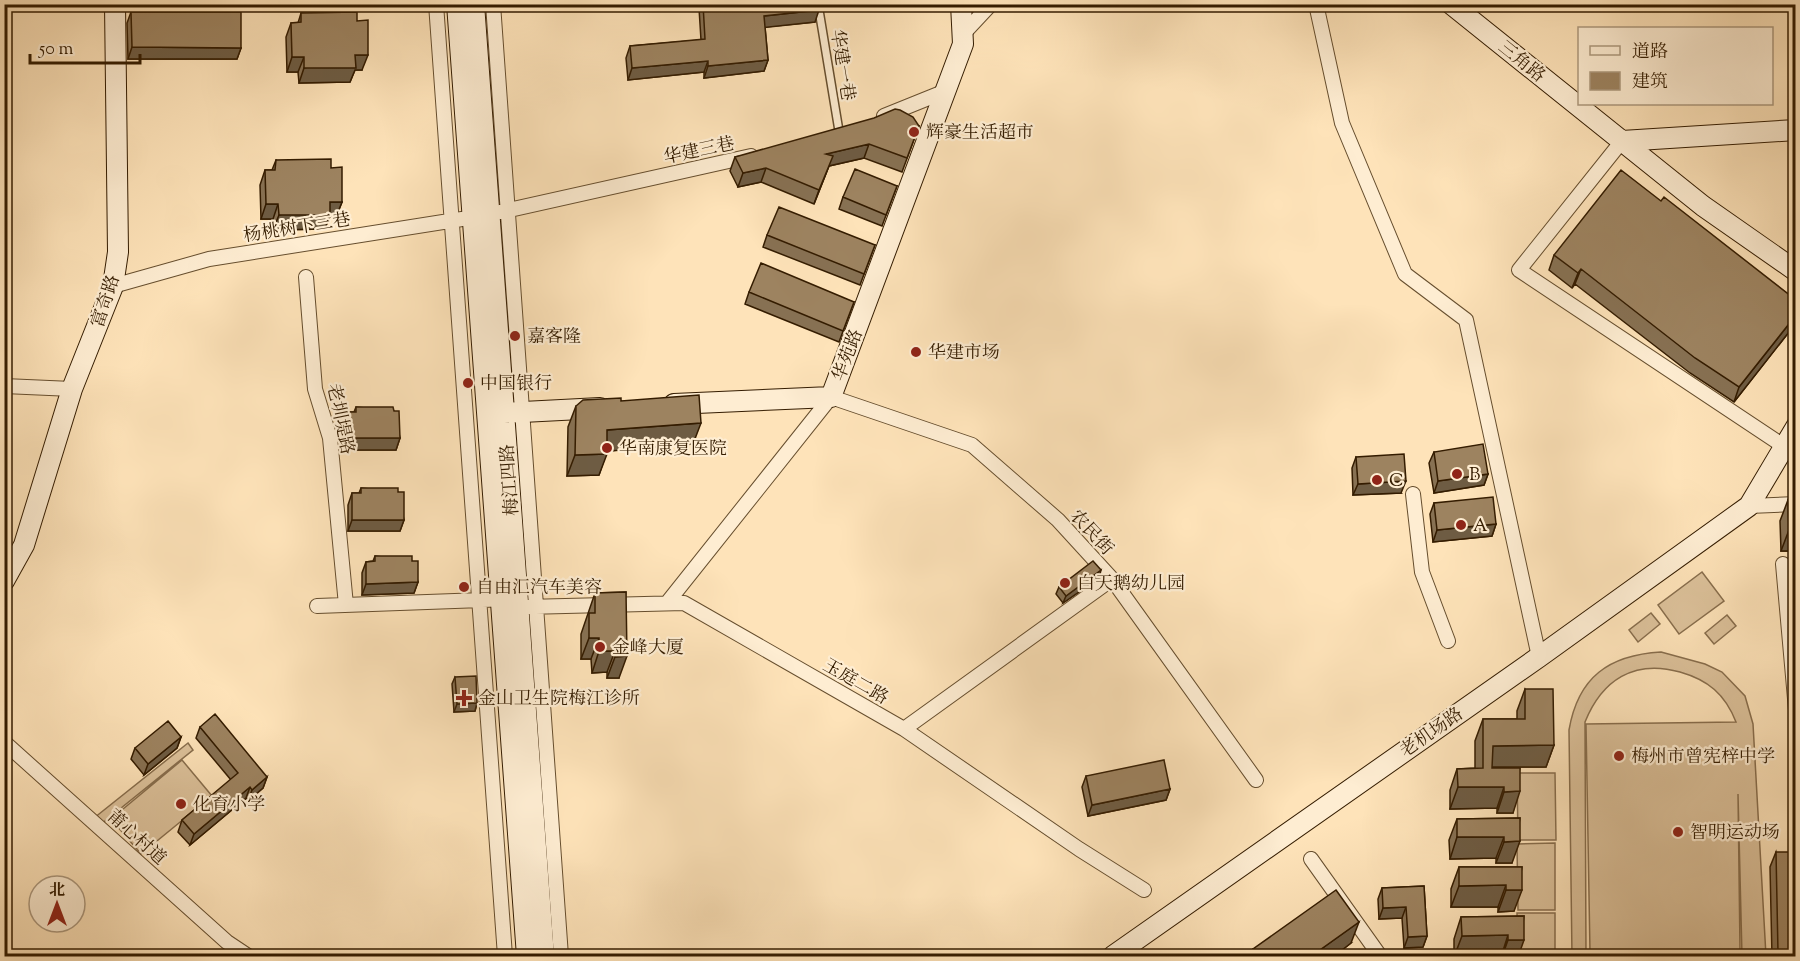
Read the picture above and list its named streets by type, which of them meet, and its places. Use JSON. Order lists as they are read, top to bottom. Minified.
{"streets":{"street":["三角路","华建三巷","杨桃树下三巷","富奇路","华苑路","老圳堤路","梅江四路","农民街","玉庭二路","老机场路","莆心村道"],"lane":["华建一巷"]},"crossings":[["华建三巷","杨桃树下三巷"],["华建三巷","梅江四路"],["杨桃树下三巷","富奇路"],["杨桃树下三巷","梅江四路"],["华苑路","农民街"],["老圳堤路","玉庭二路"],["梅江四路","玉庭二路"]],"places":{"other":["辉豪生活超市","嘉客隆","华建市场","中国银行","华南康复医院","B","C","A","白天鹅幼儿园","自由汇汽车美容","金峰大厦","梅州市曾宪梓中学","化育小学","智明运动场"],"health":["金山卫生院梅江诊所"]},"legend":["道路","建筑"],"scale_bar":"50 m","north":"top"}
